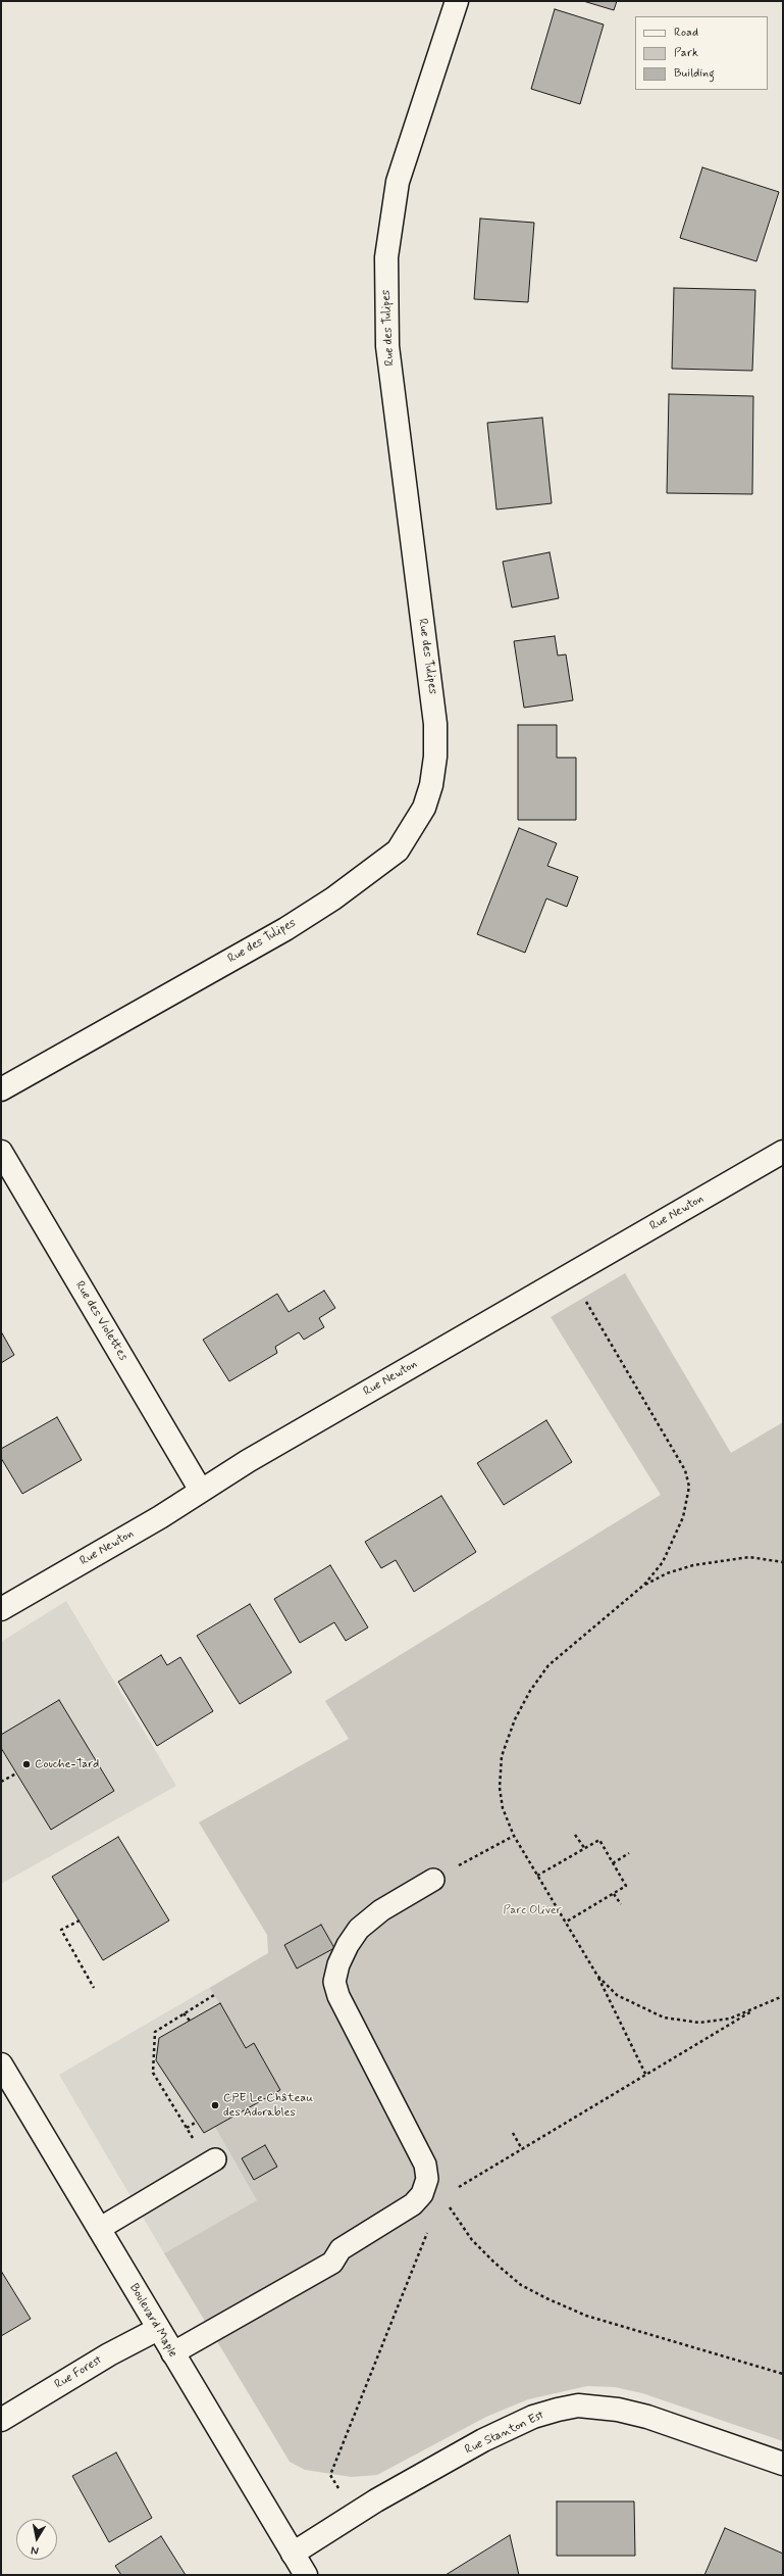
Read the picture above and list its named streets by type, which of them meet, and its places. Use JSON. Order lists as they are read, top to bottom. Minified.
{"streets":{"street":["Rue des Tulipes","Rue Newton","Rue des Violettes","Boulevard Maple","Rue Forest","Rue Stanton Est"]},"crossings":[["Rue Newton","Rue des Violettes"],["Boulevard Maple","Rue Forest"],["Boulevard Maple","Rue Stanton Est"]],"parks":["Parc Oliver"],"places":["Couche-Tard","CPE Le Château des Adorables"],"legend":["Road","Park","Building"],"north":"bottom"}
